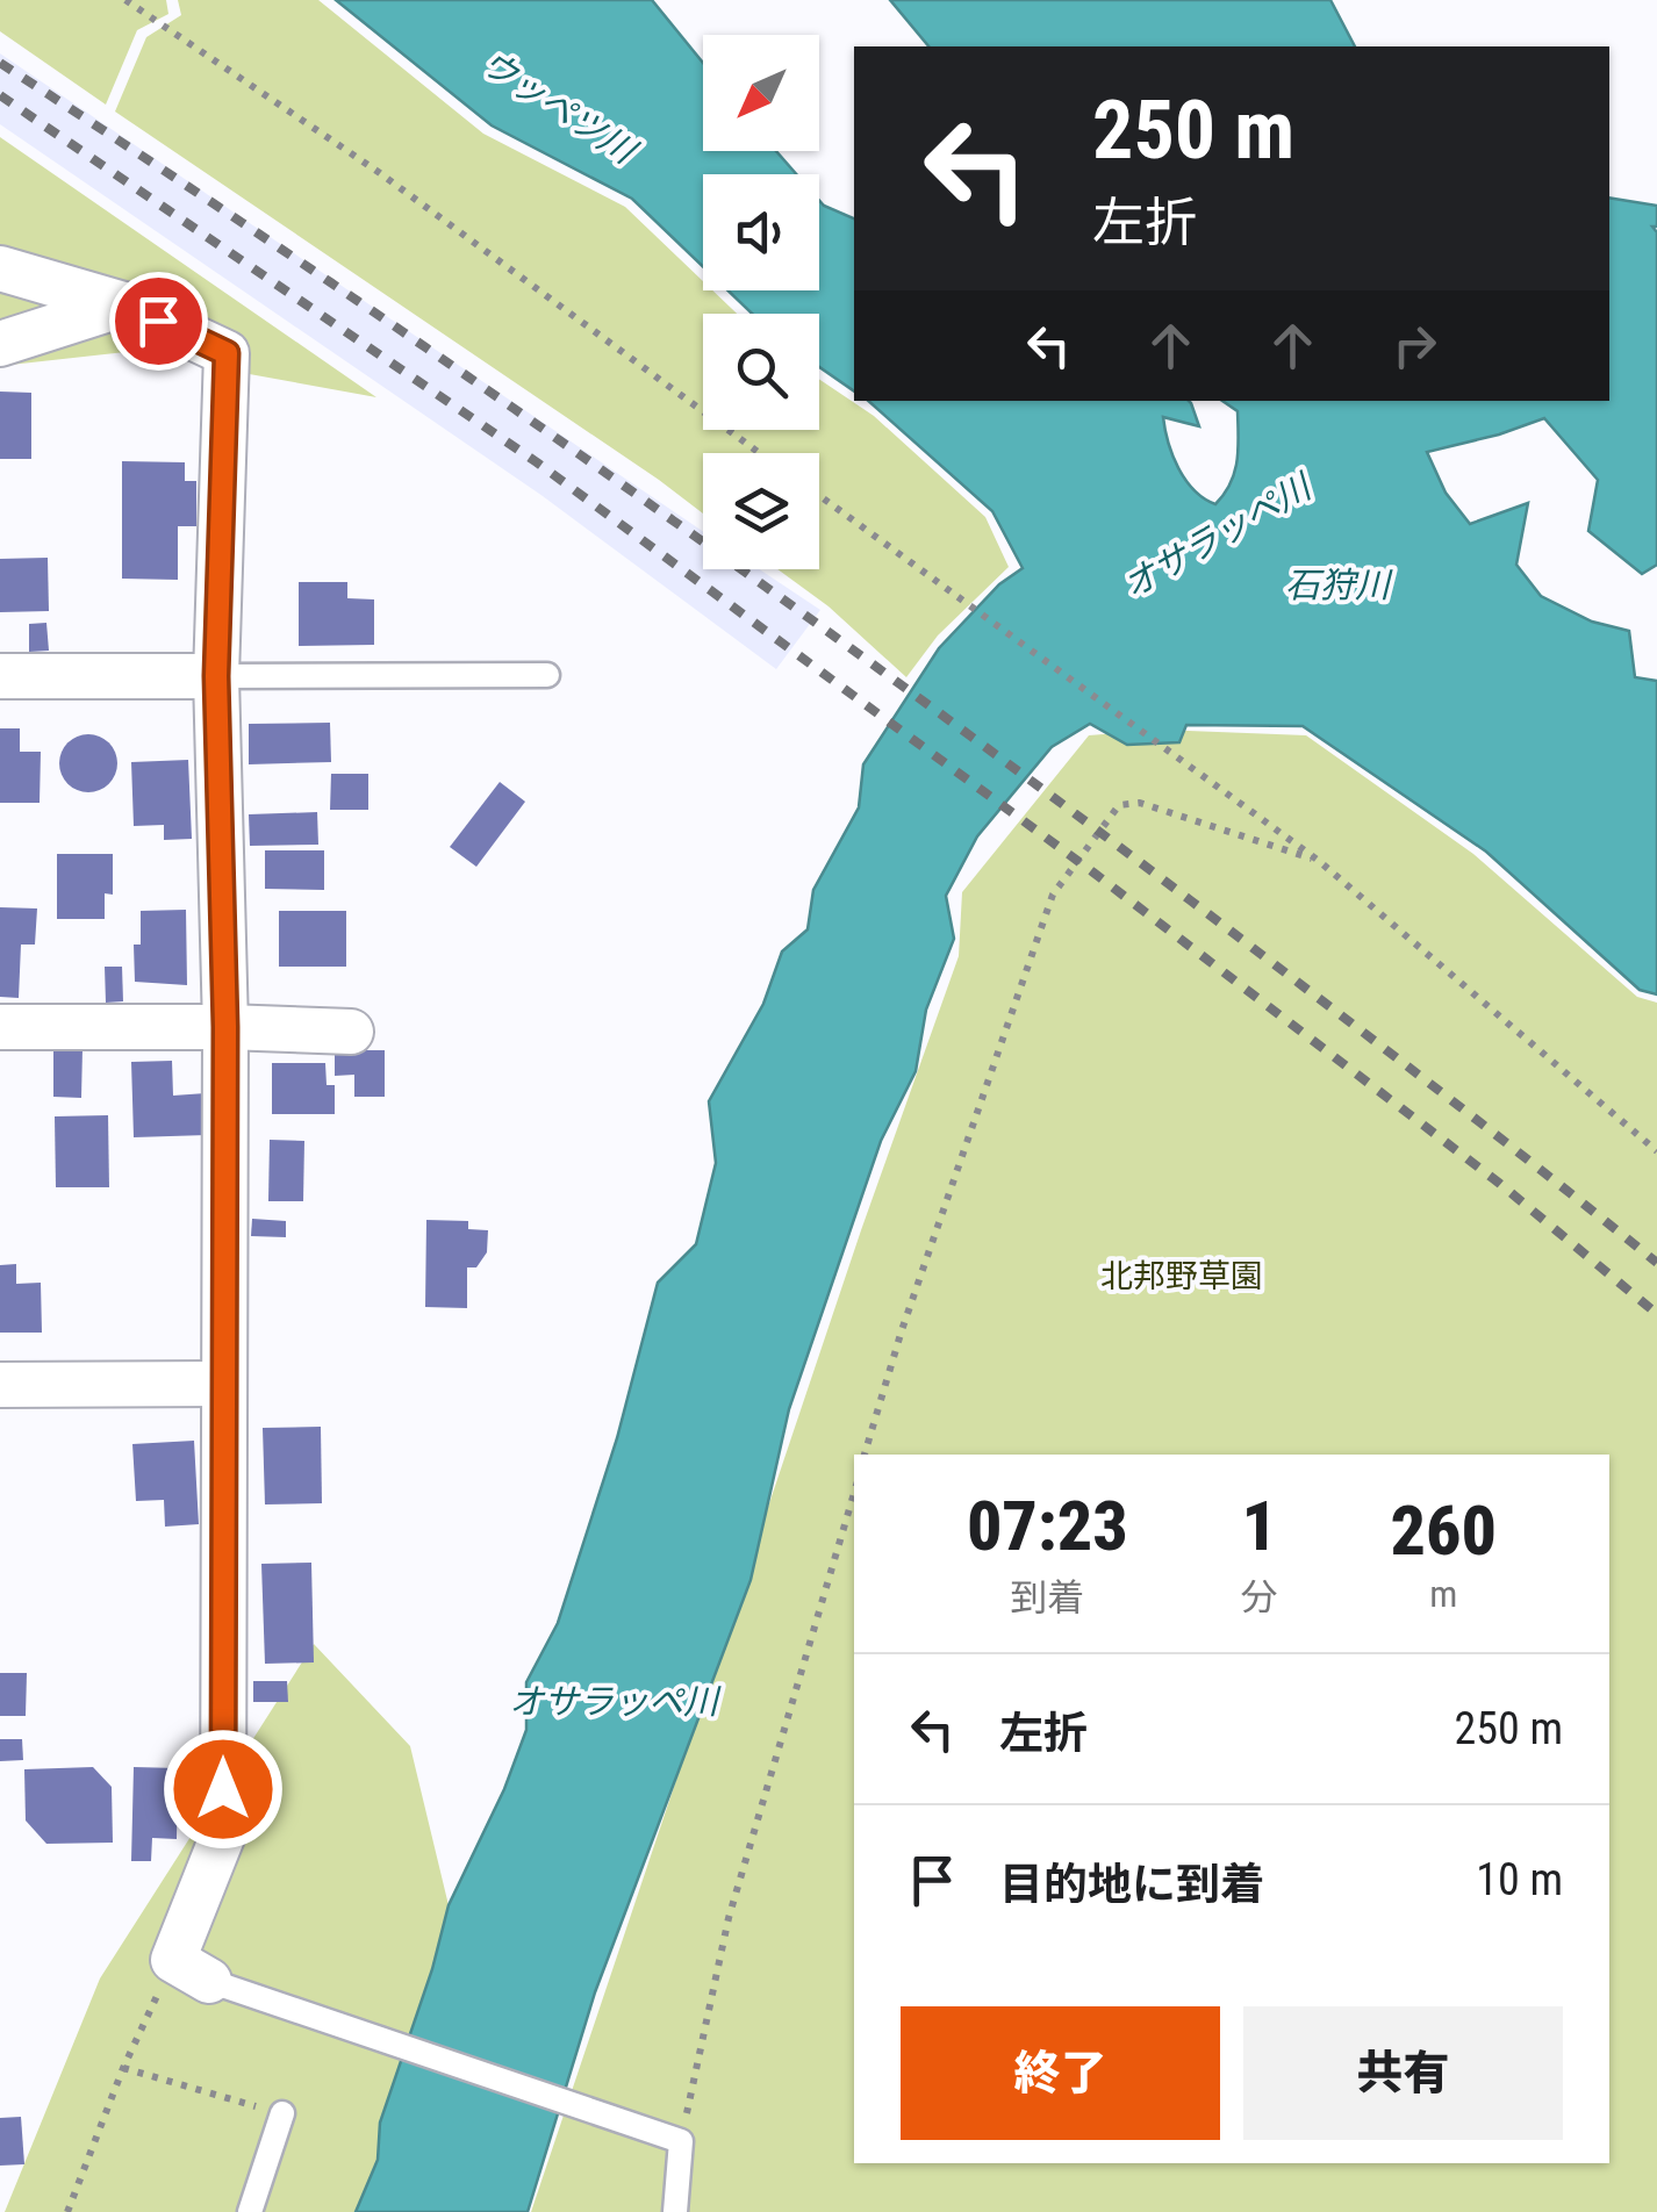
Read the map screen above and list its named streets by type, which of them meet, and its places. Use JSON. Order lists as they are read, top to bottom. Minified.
{"water":["ウッペツ川","オサラッペ川","石狩川"],"parks":["北邦野草園"],"north":"bottom left","page":{"turn":["250 m","左折"],"eta":["07:23","到着","1","分","260","m"],"list":[{"name":"左折","value":"250 m"},{"name":"目的地に到着","value":"10 m"}],"buttons":["終了","共有"]}}
